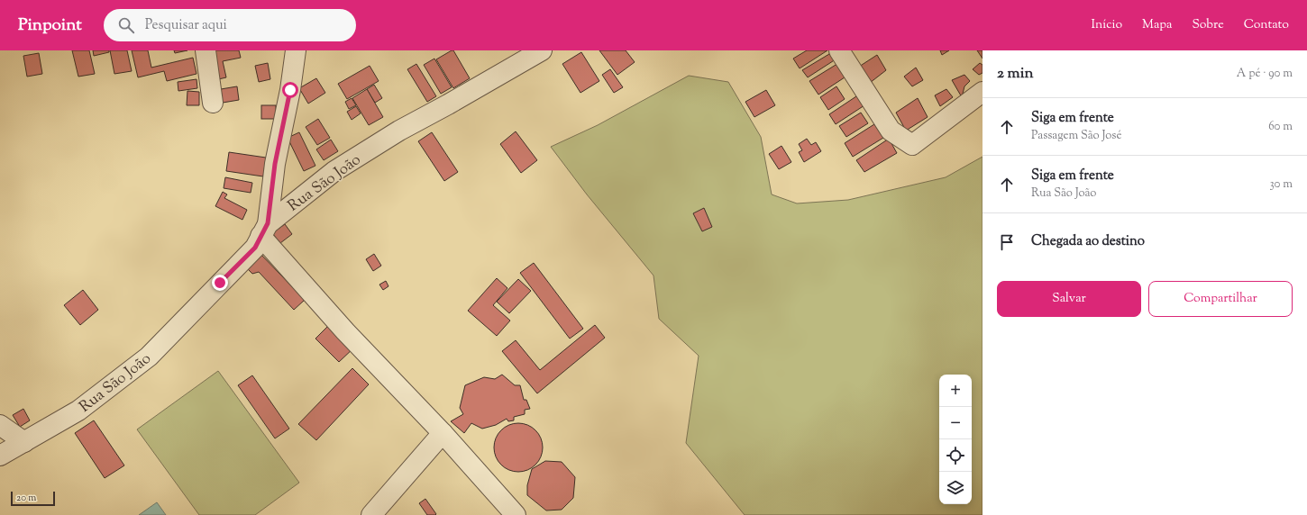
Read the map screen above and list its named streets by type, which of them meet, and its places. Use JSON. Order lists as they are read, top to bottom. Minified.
{"streets":{"street":["Rua São João"]},"scale_bar":"20 m","page":{"header":"Pinpoint","search":"Pesquisar aqui","nav":["Início","Mapa","Sobre","Contato"],"heading":["2 min","A pé · 90 m"],"list":[["Siga em frente","Passagem São José","60 m"],["Siga em frente","Rua São João","30 m"],"Chegada ao destino"],"buttons":["Salvar","Compartilhar"],"map_buttons":["+","−"],"scale":"20 m"}}
